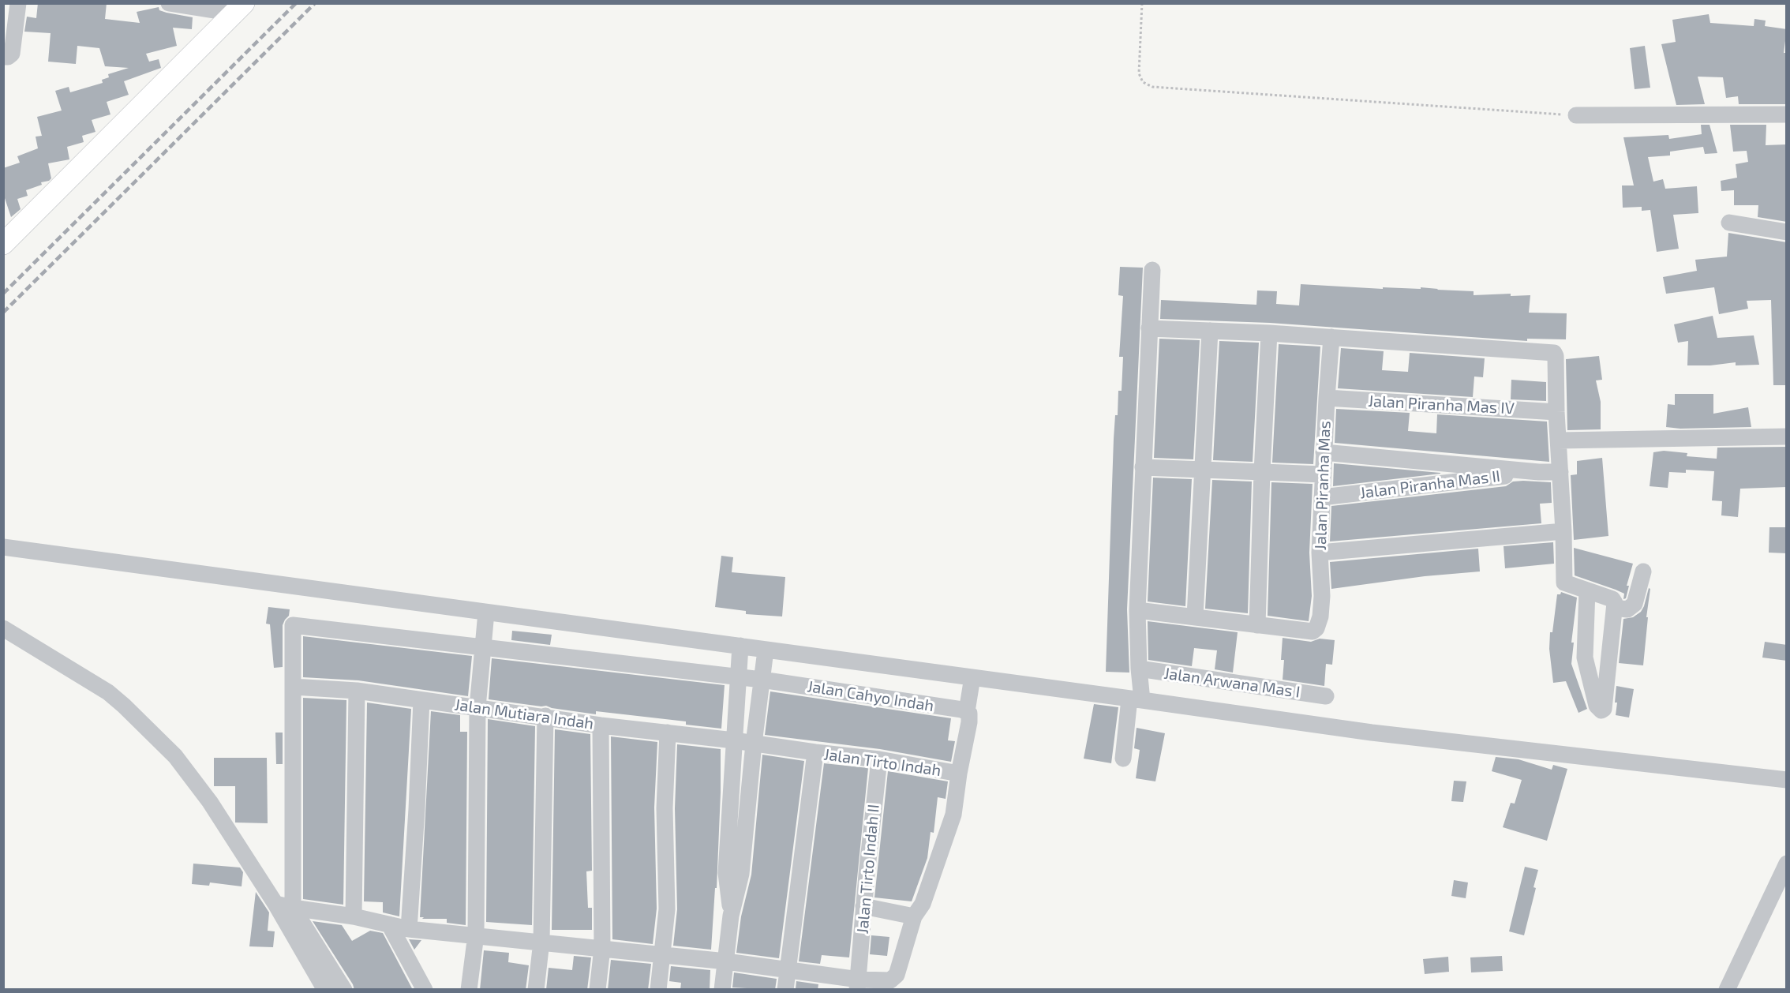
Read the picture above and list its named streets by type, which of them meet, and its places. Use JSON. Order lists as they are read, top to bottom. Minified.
{"streets":{"street":["Jalan Piranha Mas IV","Jalan Piranha Mas II","Jalan Piranha Mas","Jalan Arwana Mas I","Jalan Cahyo Indah","Jalan Mutiara Indah","Jalan Tirto Indah","Jalan Tirto Indah II"]},"crossings":[["Jalan Piranha Mas IV","Jalan Piranha Mas"],["Jalan Piranha Mas II","Jalan Piranha Mas"],["Jalan Cahyo Indah","Jalan Mutiara Indah"],["Jalan Cahyo Indah","Jalan Tirto Indah"],["Jalan Mutiara Indah","Jalan Tirto Indah"],["Jalan Tirto Indah","Jalan Tirto Indah II"]]}
